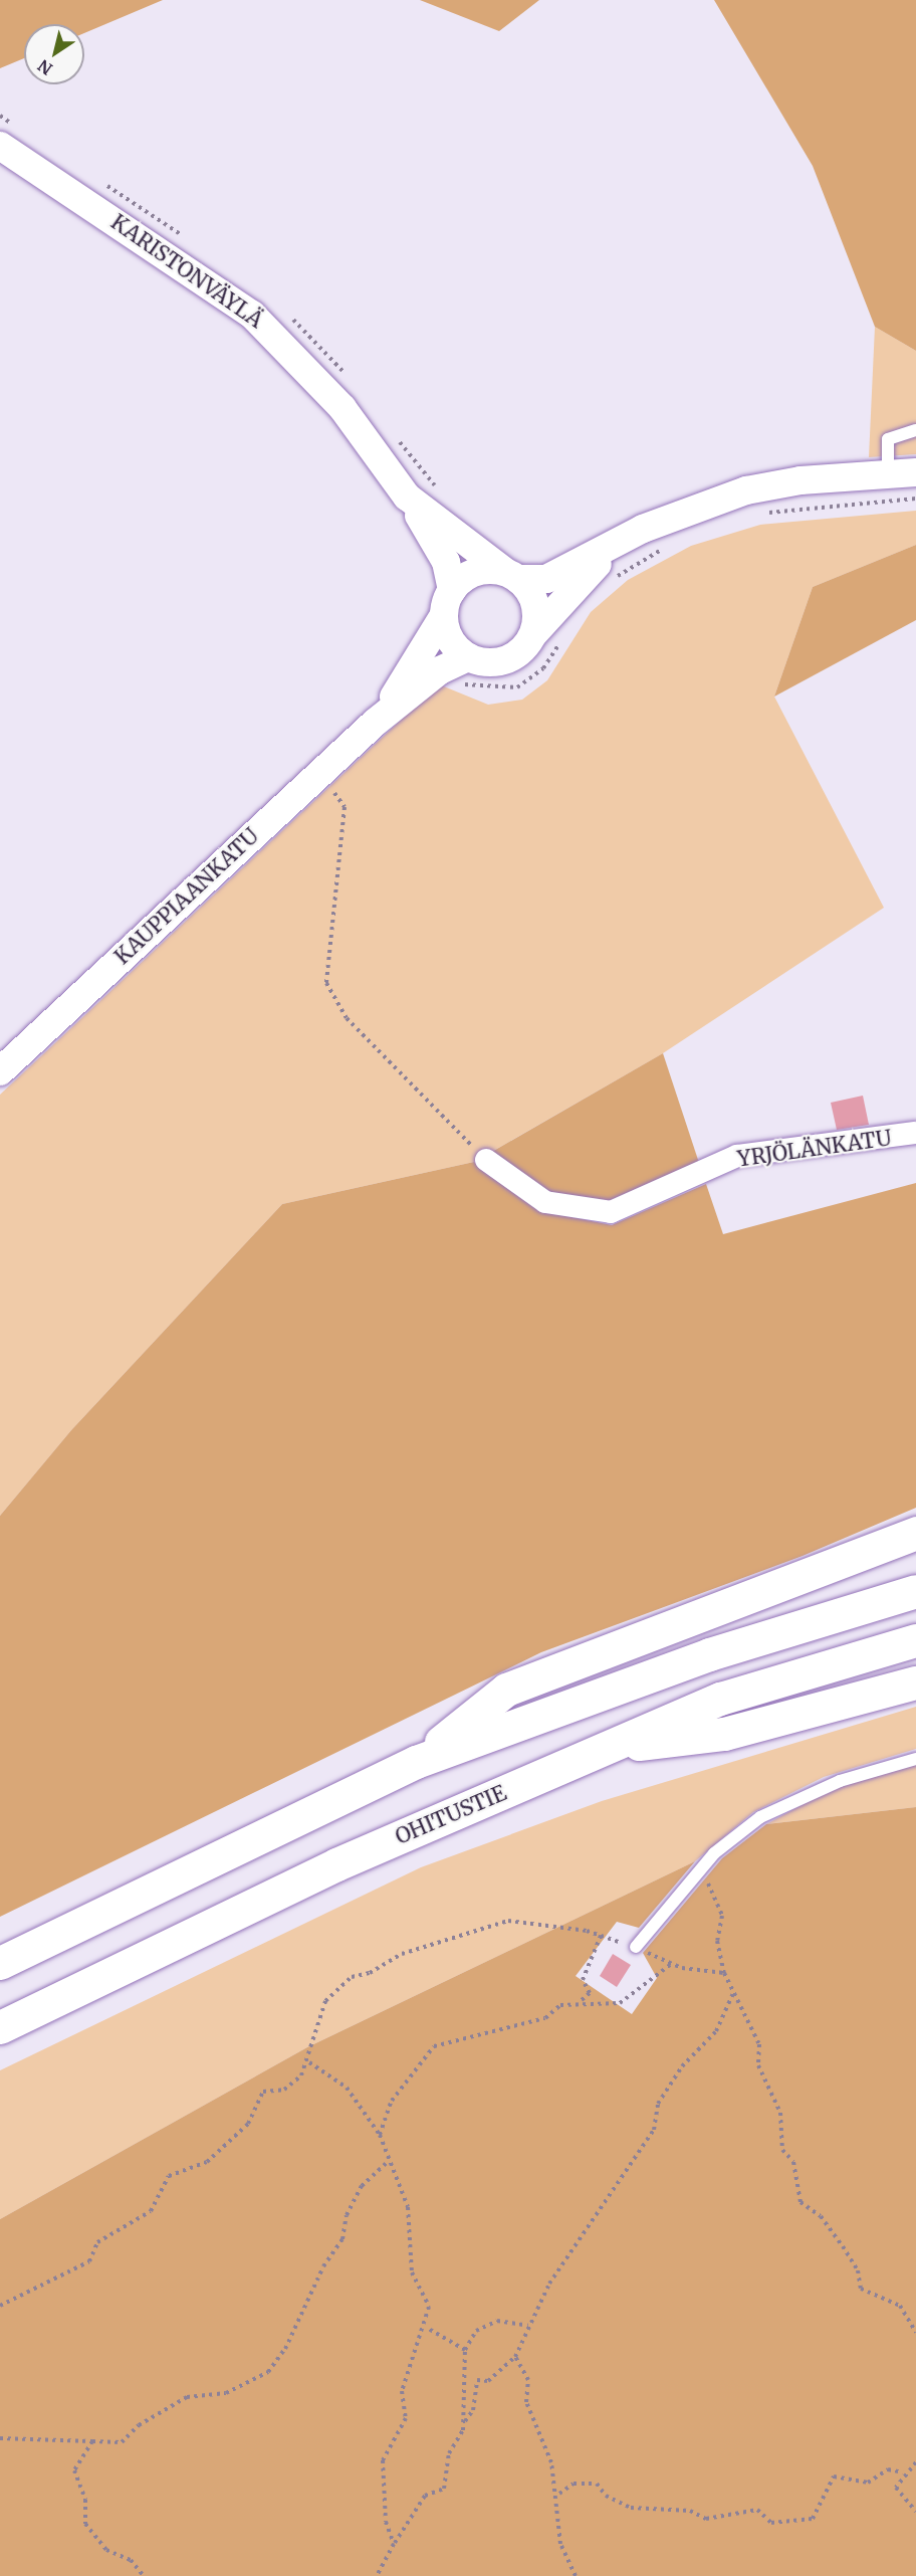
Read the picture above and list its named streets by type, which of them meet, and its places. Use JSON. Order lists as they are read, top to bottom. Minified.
{"streets":{"highway":["OHITUSTIE"],"street":["KARISTONVÄYLÄ","KAUPPIAANKATU","YRJÖLÄNKATU"]},"crossings":[["KARISTONVÄYLÄ","KAUPPIAANKATU"]],"north":"bottom left"}
